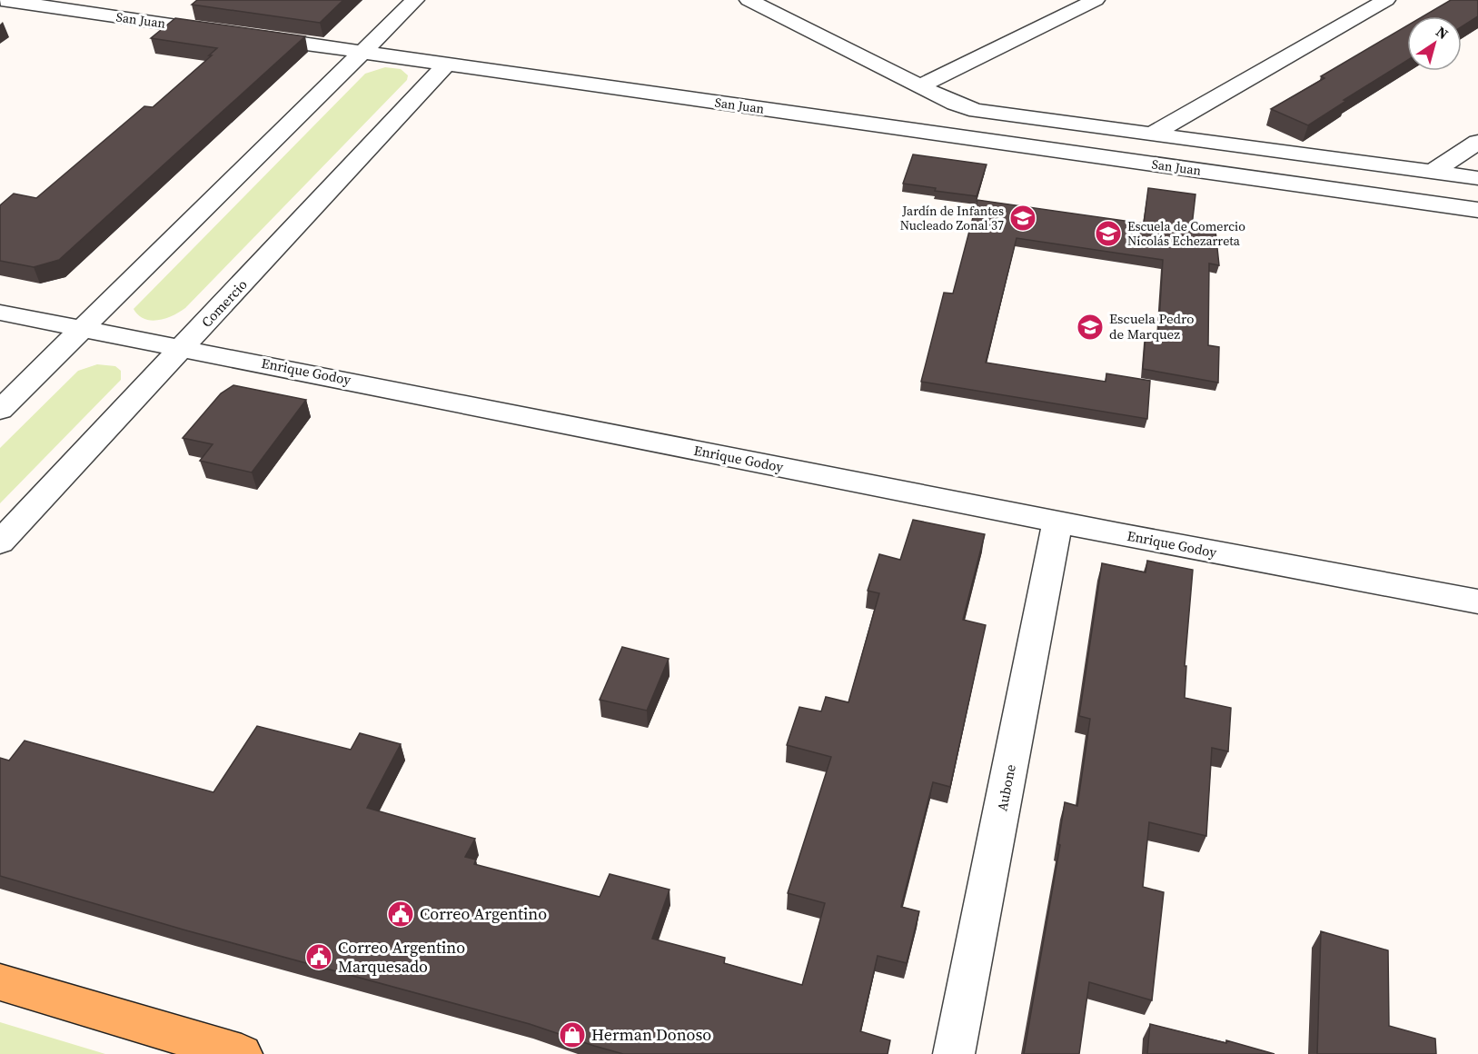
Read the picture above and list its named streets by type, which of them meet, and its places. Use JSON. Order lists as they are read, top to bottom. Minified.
{"streets":{"street":["San Juan","Comercio","Enrique Godoy","Aubone"]},"crossings":[["San Juan","Comercio"],["Comercio","Enrique Godoy"],["Enrique Godoy","Aubone"]],"places":{"school or university":["Jardín de Infantes Nucleado Zonal 37","Escuela de Comercio Nicolás Echezarreta","Escuela Pedro de Marquez"],"public building":["Correo Argentino","Correo Argentino Marquesado"],"shop":["Herman Donoso"]},"north":"top right"}
